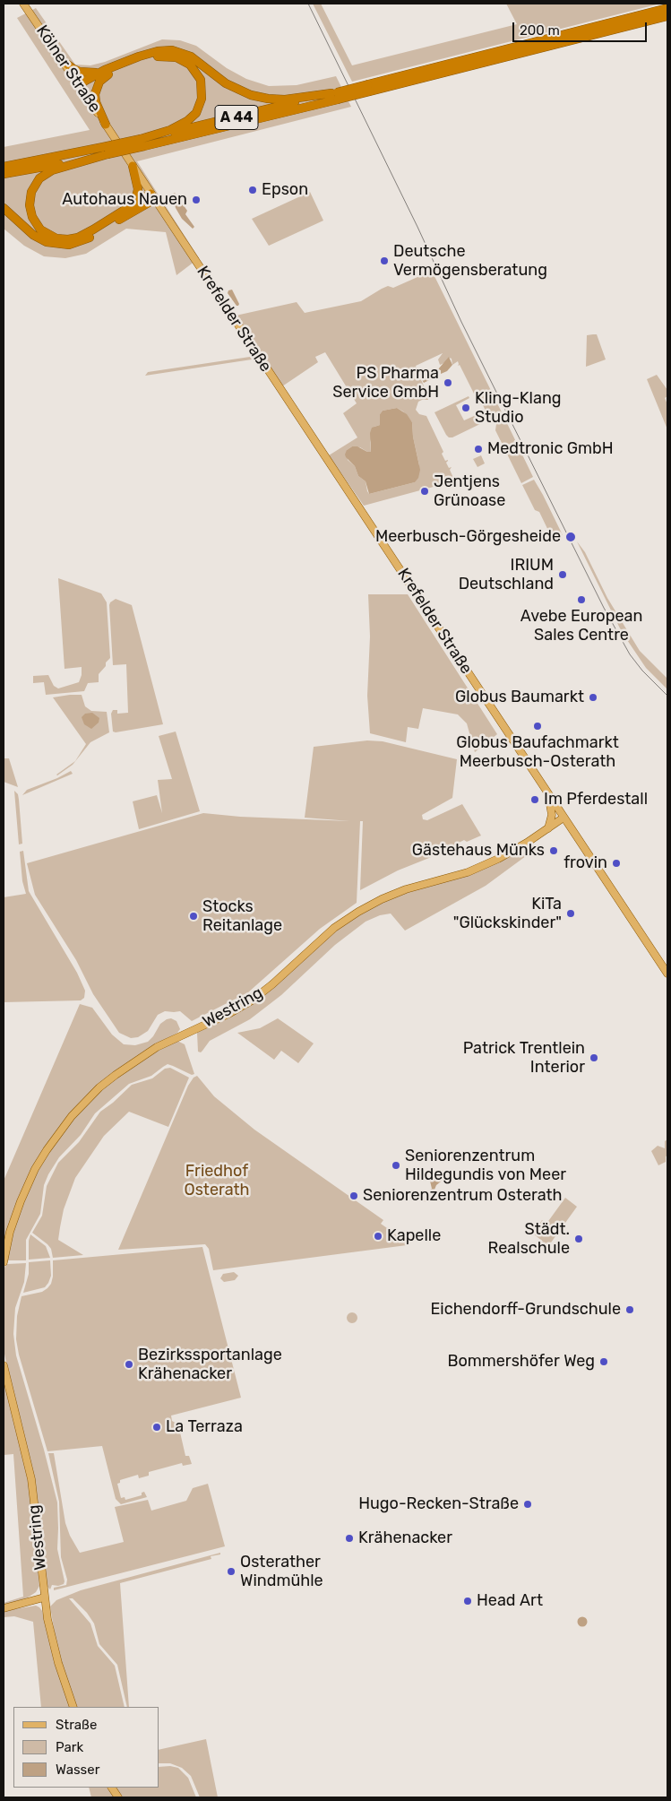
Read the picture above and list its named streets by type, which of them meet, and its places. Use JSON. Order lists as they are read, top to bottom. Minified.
{"streets":{"highway":["A 44"],"main road":["Kölner Straße","Krefelder Straße","Westring"]},"crossings":[["Kölner Straße","Krefelder Straße"],["Krefelder Straße","Westring"]],"parks":["Friedhof Osterath"],"places":["Epson","Autohaus Nauen","Deutsche Vermögensberatung","PS Pharma Service GmbH","Kling-Klang Studio","Medtronic GmbH","Jentjens Grünoase","Meerbusch-Görgesheide","IRIUM Deutschland","Avebe European Sales Centre","Globus Baumarkt","Globus Baufachmarkt Meerbusch-Osterath","Im Pferdestall","Gästehaus Münks","frovin","KiTa \"Glückskinder\"","Stocks Reitanlage","Patrick Trentlein Interior","Seniorenzentrum Hildegundis von Meer","Seniorenzentrum Osterath","Kapelle","Städt. Realschule","Eichendorff-Grundschule","Bommershöfer Weg","Bezirkssportanlage Krähenacker","La Terraza","Hugo-Recken-Straße","Krähenacker","Osterather Windmühle","Head Art"],"legend":["Straße","Park","Wasser"],"scale_bar":"200 m"}
